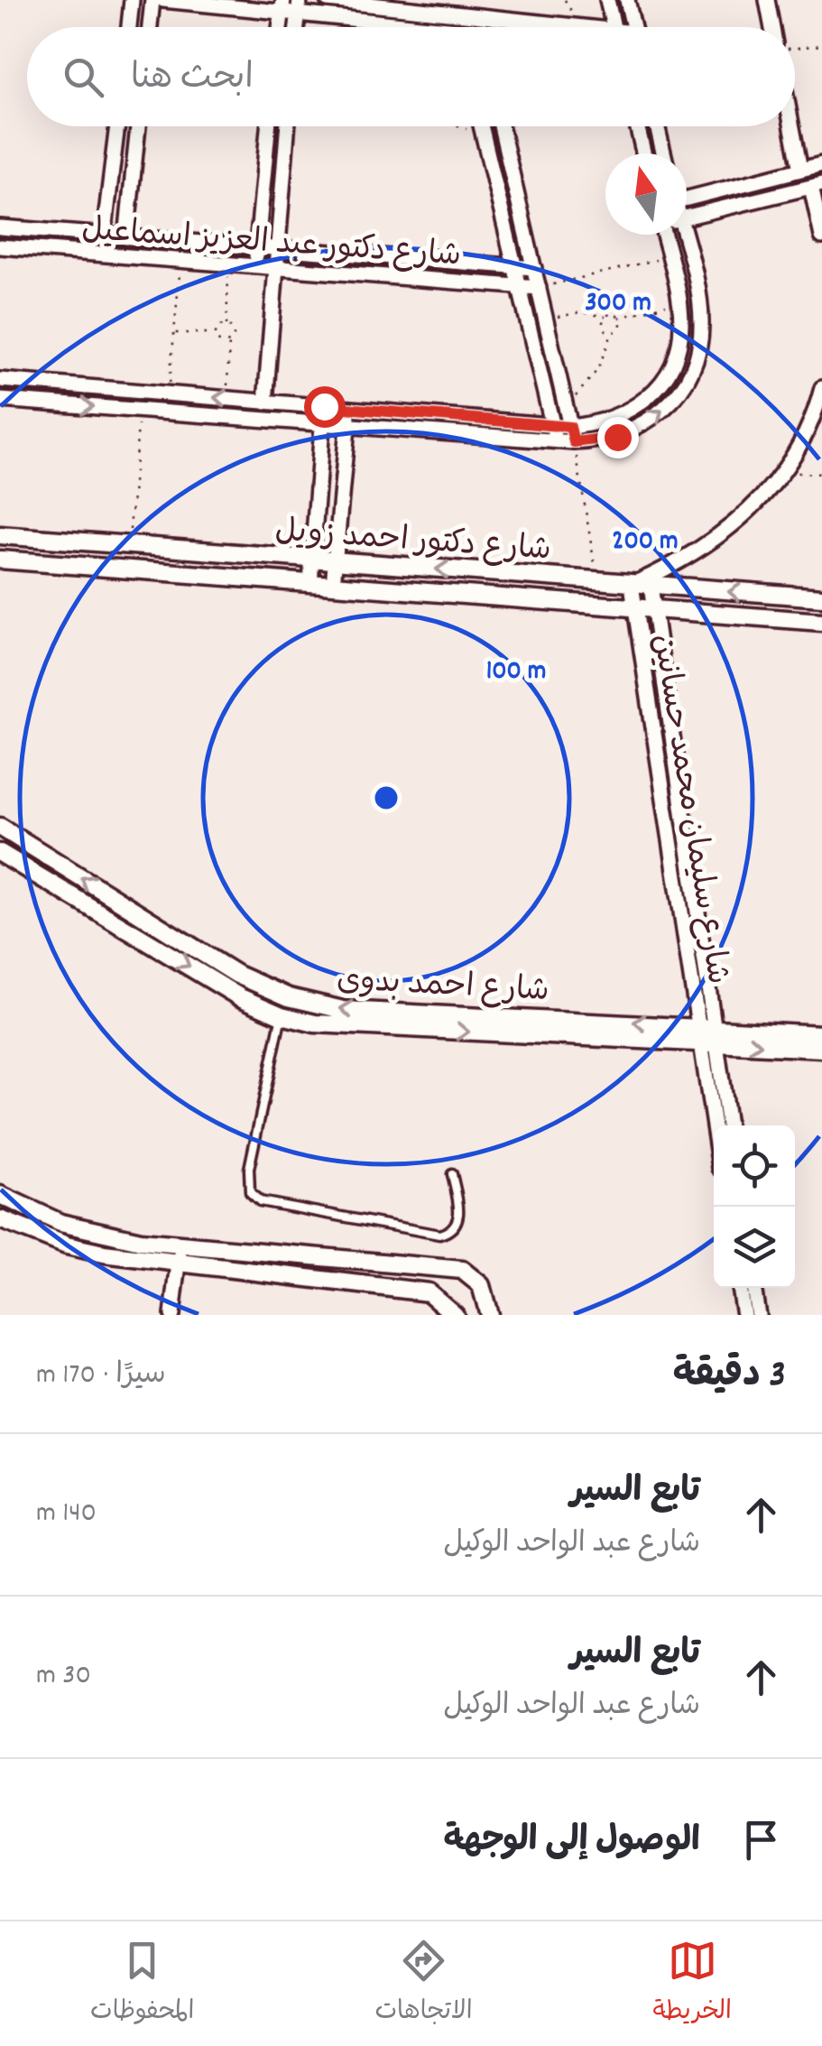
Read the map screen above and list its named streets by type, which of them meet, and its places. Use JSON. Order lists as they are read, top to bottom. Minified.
{"streets":{"street":["شارع دكتور عبد العزيز اسماعيل","شارع دكتور احمد زويل","شارع سليمان محمد حسانين","شارع احمد بدوى"]},"crossings":[["شارع دكتور احمد زويل","شارع سليمان محمد حسانين"],["شارع سليمان محمد حسانين","شارع احمد بدوى"]],"north":"top","page":{"search":"ابحث هنا","heading":["3 دقيقة","سيرًا · 170 m"],"list":[["تابع السير","شارع عبد الواحد الوكيل","140 m"],["تابع السير","شارع عبد الواحد الوكيل","30 m"],"الوصول إلى الوجهة"],"nav":["الخريطة","الاتجاهات","المحفوظات"]},"rings":["300 m","200 m","100 m"]}
